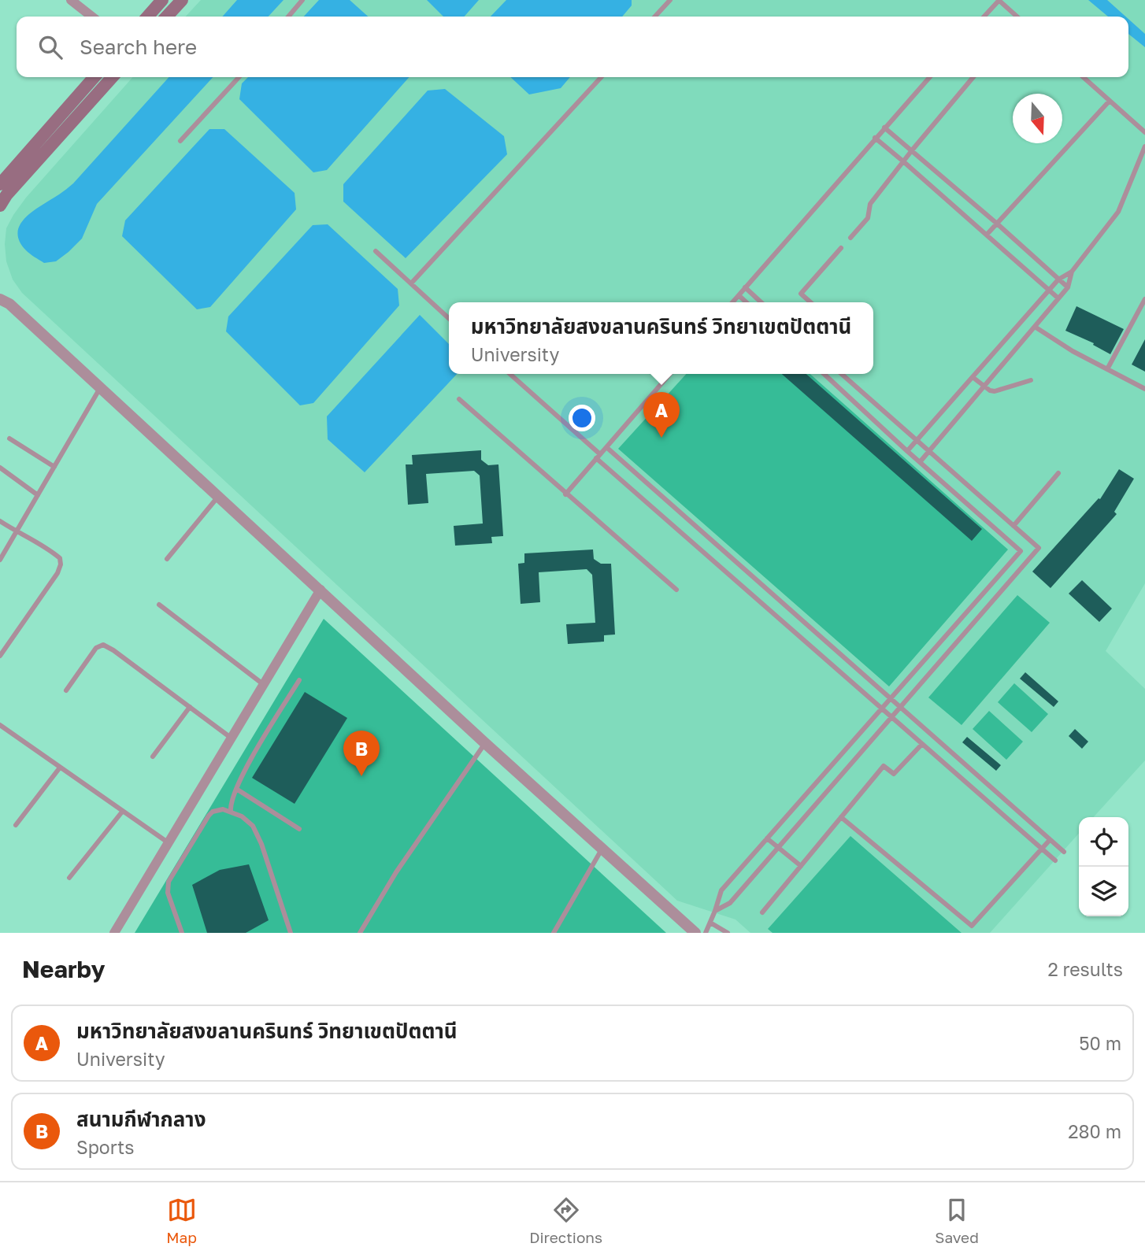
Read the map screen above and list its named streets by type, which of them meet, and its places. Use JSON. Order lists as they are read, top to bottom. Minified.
{"north":"bottom","page":{"search":"Search here","popup":["มหาวิทยาลัยสงขลานครินทร์ วิทยาเขตปัตตานี","University"],"pins":["A","B"],"heading":["Nearby","2 results"],"list":[{"mark":"A","name":"มหาวิทยาลัยสงขลานครินทร์ วิทยาเขตปัตตานี","note":"University","value":"50 m"},{"mark":"B","name":"สนามกีฬากลาง","note":"Sports","value":"280 m"}],"nav":["Map","Directions","Saved"]}}
